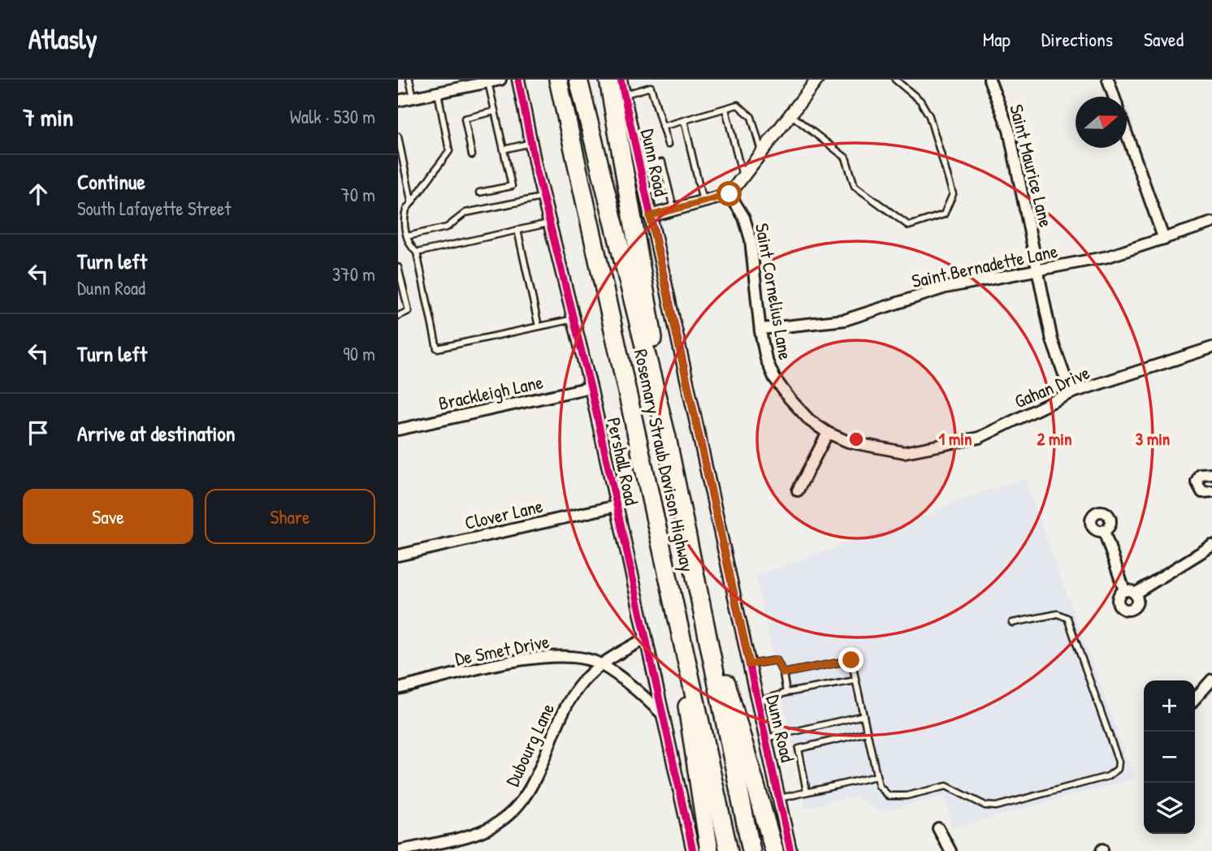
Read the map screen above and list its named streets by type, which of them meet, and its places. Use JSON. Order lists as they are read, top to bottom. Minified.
{"streets":{"highway":["Rosemary Straub Davison Highway"],"street":["Dunn Road","Saint Maurice Lane","Saint Bernadette Lane","Saint Cornelius Lane","Gahan Drive","Brackleigh Lane","Pershall Road","Clover Lane","De Smet Drive","Dubourg Lane"]},"crossings":[["Saint Maurice Lane","Saint Bernadette Lane"],["Saint Maurice Lane","Gahan Drive"],["Saint Bernadette Lane","Saint Cornelius Lane"],["Saint Cornelius Lane","Gahan Drive"],["Brackleigh Lane","Pershall Road"],["Pershall Road","Clover Lane"],["Pershall Road","De Smet Drive"],["Pershall Road","Dubourg Lane"],["De Smet Drive","Dubourg Lane"]],"north":"right","page":{"header":"Atlasly","nav":["Map","Directions","Saved"],"heading":["7 min","Walk · 530 m"],"list":[["Continue","South Lafayette Street","70 m"],["Turn left","Dunn Road","370 m"],["Turn left","90 m"],"Arrive at destination"],"buttons":["Save","Share"],"map_buttons":["+","−"]},"rings":["1 min","2 min","3 min"]}
